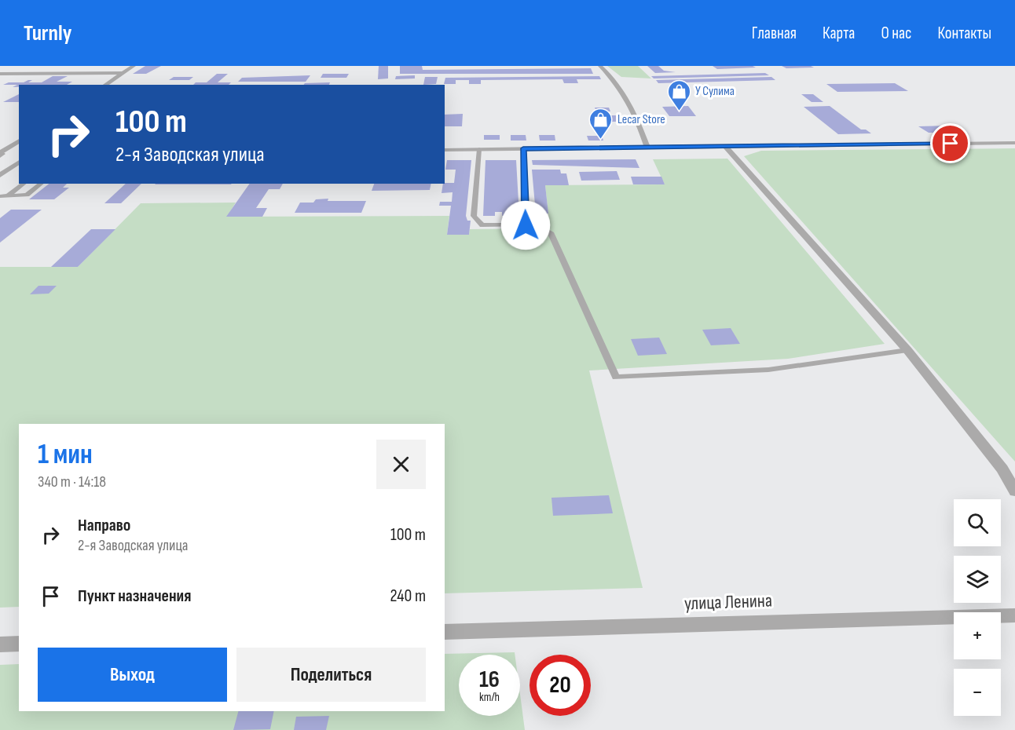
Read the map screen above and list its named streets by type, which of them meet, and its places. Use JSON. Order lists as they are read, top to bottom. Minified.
{"streets":{"street":["улица Ленина"]},"places":{"shop":["У Сулима","Lecar Store"]},"page":{"header":"Turnly","nav":["Главная","Карта","О нас","Контакты"],"turn":["100 m","2-я Заводская улица"],"heading":["1 мин","340 m · 14:18"],"map_buttons":["+","−"],"list":[{"name":"Направо","note":"2-я Заводская улица","value":"100 m"},{"name":"Пункт назначения","value":"240 m"}],"buttons":["Выход","Поделиться"],"speed":"16 km/h","limit":"20"}}
